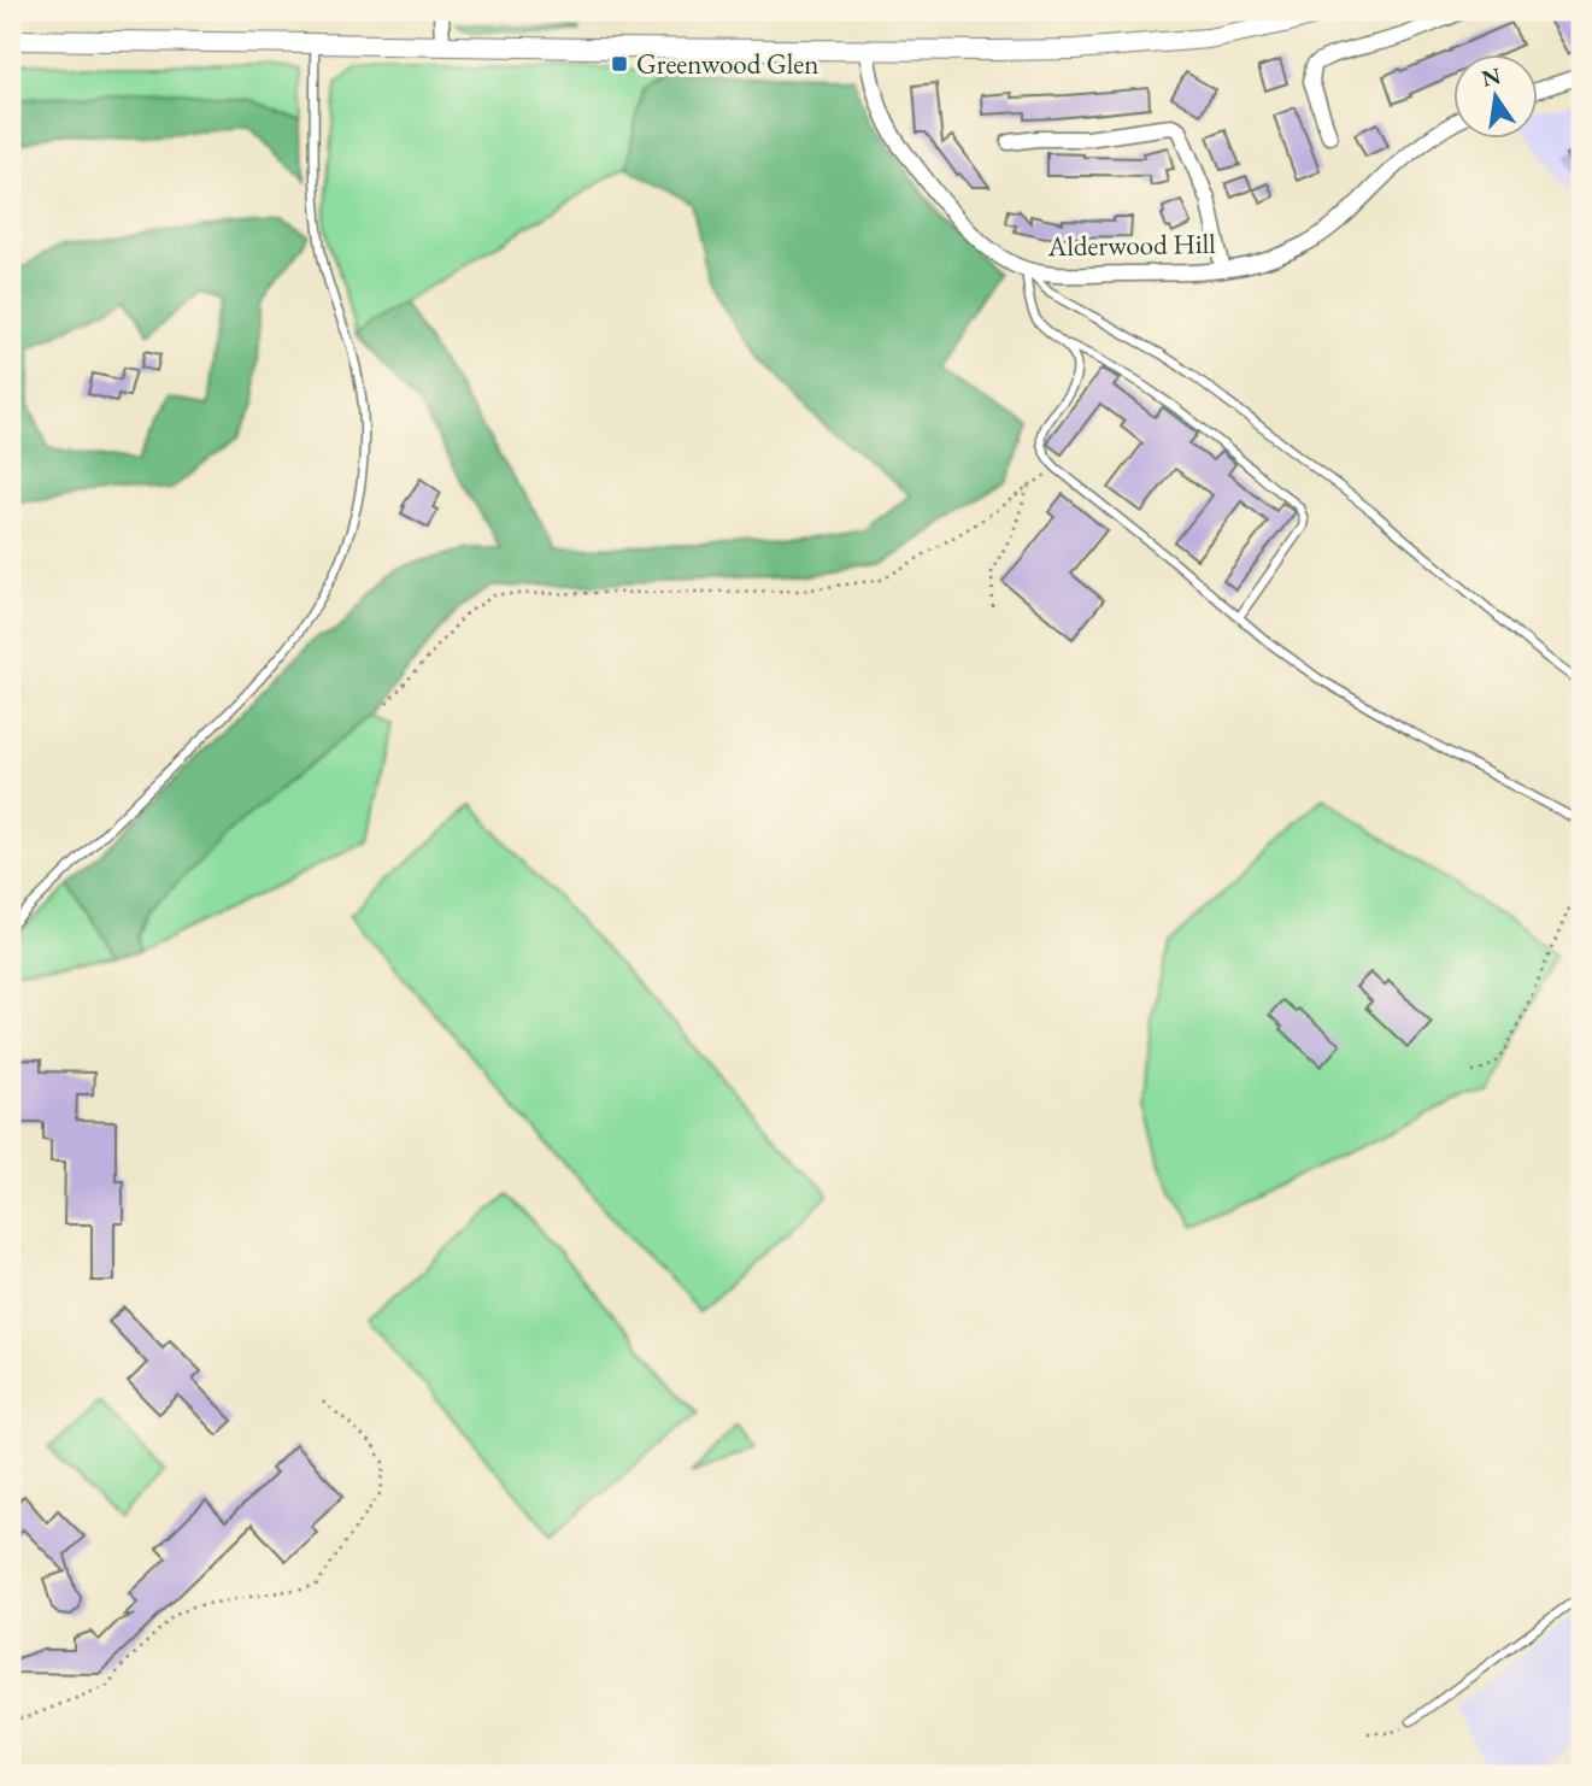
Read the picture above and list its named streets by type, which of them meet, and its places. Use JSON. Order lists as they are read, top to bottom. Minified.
{"streets":{"street":["Alderwood Hill"]},"places":{"transit":["Greenwood Glen"]},"north":"top"}
